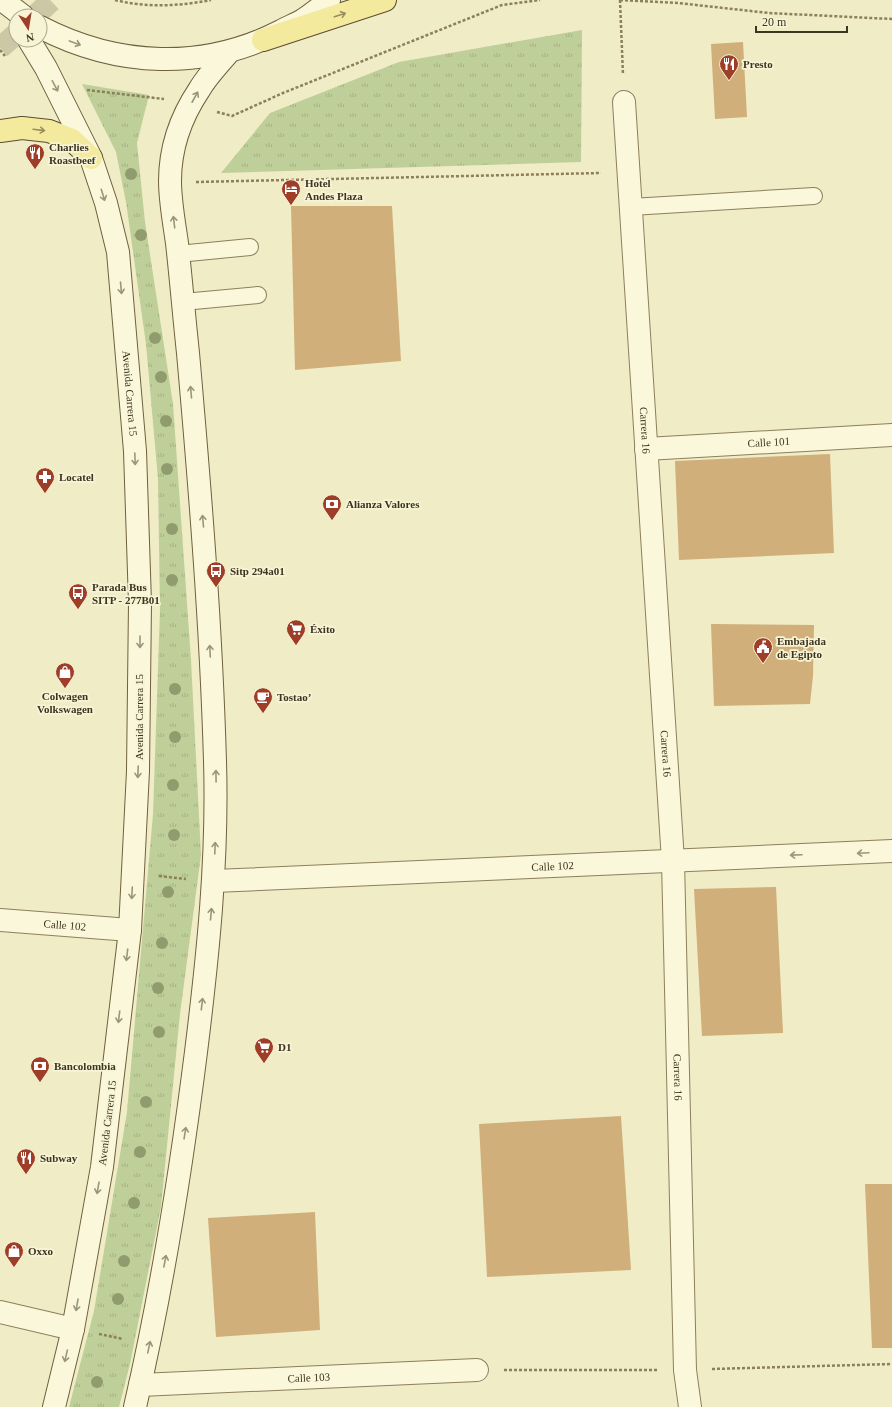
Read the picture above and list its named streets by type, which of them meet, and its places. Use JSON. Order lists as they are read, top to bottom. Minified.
{"streets":{"main road":["Avenida Carrera 15","Carrera 16","Calle 101","Calle 102","Calle 103"]},"crossings":[["Avenida Carrera 15","Calle 102"],["Carrera 16","Calle 101"],["Carrera 16","Calle 102"]],"places":{"restaurant":["Presto","Charlies Roastbeef","Subway"],"hotel":["Hotel Andes Plaza"],"pharmacy":["Locatel"],"bank":["Alianza Valores","Bancolombia"],"bus stop":["Sitp 294a01","Parada Bus SITP - 277B01"],"supermarket":["Éxito","D1"],"public building":["Embajada de Egipto"],"shop":["Colwagen Volkswagen","Oxxo"],"cafe":["Tostao’"]},"scale_bar":"20 m","north":"bottom"}
